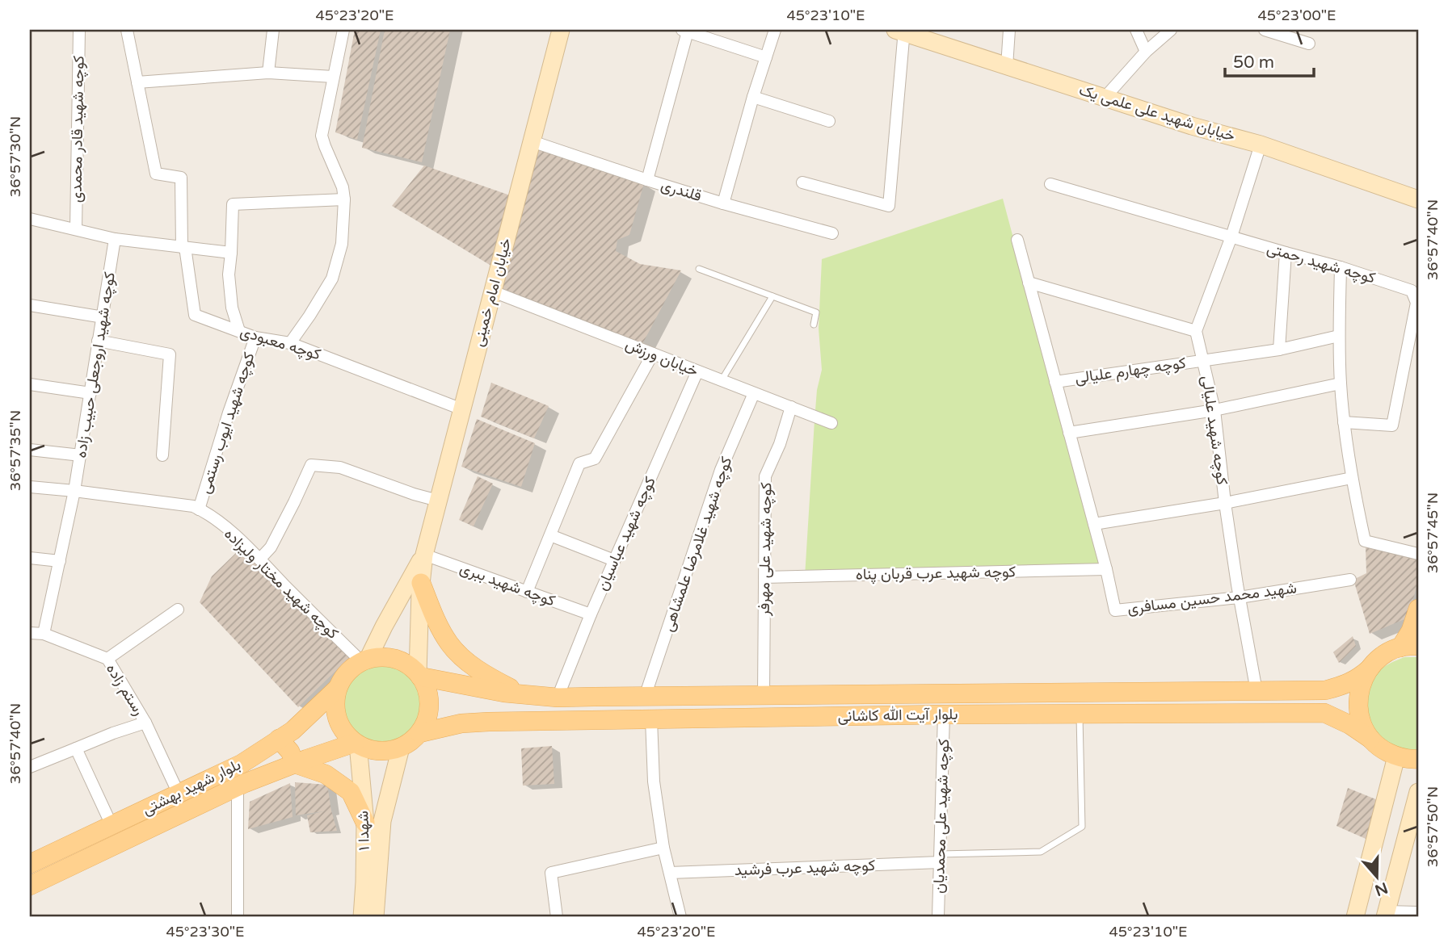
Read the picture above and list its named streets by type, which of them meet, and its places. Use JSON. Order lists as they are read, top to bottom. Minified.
{"streets":{"main road":["خیابان شهید علی علمی یک","خیابان امام خمینی","بلوار آیت الله کاشانی","بلوار شهید بهشتی","شهدا ۱"],"street":["کوچه شهید قادر محمدی","قلندری","کوچه شهید رحمتی","کوچه معبودی","خیابان ورزش","کوچه شهید اروجعلی حبیب زاده","کوچه چهارم علیالی","کوچه شهید ایوب رستمی","کوچه شهید علیالی","کوچه شهید عباسیان","کوچه شهید غلامرضا علمشاهی","کوچه شهید علی مهرفر","کوچه شهید عرب قربان پناه","کوچه شهید مختار ولیزاده","کوچه شهید ببری","شهید محمد حسین مسافری","رستم زاده","کوچه شهید علی محمدیان","کوچه شهید عرب فرشید"]},"crossings":[["قلندری","خیابان امام خمینی"],["خیابان امام خمینی","کوچه معبودی"],["خیابان امام خمینی","خیابان ورزش"],["خیابان امام خمینی","کوچه شهید ببری"],["کوچه معبودی","کوچه شهید ایوب رستمی"],["خیابان ورزش","کوچه شهید عباسیان"],["خیابان ورزش","کوچه شهید غلامرضا علمشاهی"],["خیابان ورزش","کوچه شهید علی مهرفر"],["کوچه شهید اروجعلی حبیب زاده","کوچه شهید مختار ولیزاده"],["کوچه شهید اروجعلی حبیب زاده","رستم زاده"],["کوچه چهارم علیالی","کوچه شهید علیالی"],["کوچه شهید ایوب رستمی","کوچه شهید مختار ولیزاده"],["کوچه شهید علیالی","شهید محمد حسین مسافری"],["کوچه شهید علیالی","بلوار آیت الله کاشانی"],["کوچه شهید عباسیان","کوچه شهید ببری"],["کوچه شهید عباسیان","بلوار آیت الله کاشانی"],["کوچه شهید غلامرضا علمشاهی","بلوار آیت الله کاشانی"],["کوچه شهید علی مهرفر","کوچه شهید عرب قربان پناه"],["کوچه شهید علی مهرفر","بلوار آیت الله کاشانی"],["کوچه شهید عرب قربان پناه","شهید محمد حسین مسافری"],["کوچه شهید مختار ولیزاده","بلوار آیت الله کاشانی"],["کوچه شهید مختار ولیزاده","بلوار شهید بهشتی"],["کوچه شهید مختار ولیزاده","شهدا ۱"],["رستم زاده","بلوار شهید بهشتی"],["بلوار آیت الله کاشانی","بلوار شهید بهشتی"],["بلوار آیت الله کاشانی","کوچه شهید علی محمدیان"],["بلوار آیت الله کاشانی","شهدا ۱"],["بلوار شهید بهشتی","شهدا ۱"],["کوچه شهید علی محمدیان","کوچه شهید عرب فرشید"]],"scale_bar":"50 m","north":"bottom","coordinates":["45°23'20\"E","45°23'10\"E","45°23'00\"E","36°57'30\"N","36°57'40\"N","36°57'35\"N","36°57'45\"N","36°57'50\"N","45°23'30\"E"]}
